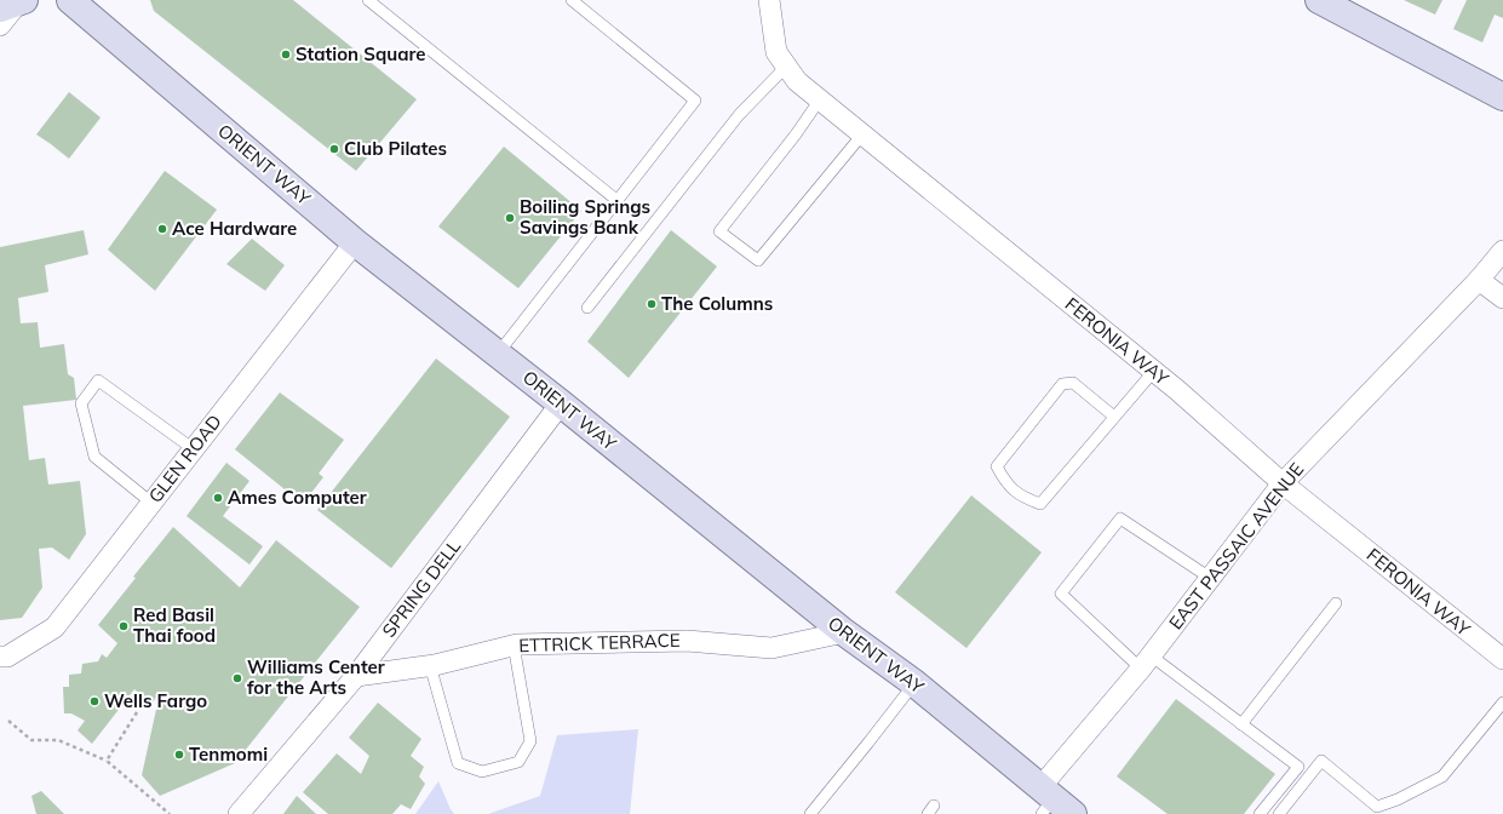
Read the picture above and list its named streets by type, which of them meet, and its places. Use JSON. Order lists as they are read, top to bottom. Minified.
{"streets":{"street":["ORIENT WAY","FERONIA WAY","GLEN ROAD","EAST PASSAIC AVENUE","SPRING DELL","ETTRICK TERRACE"]},"crossings":[["ORIENT WAY","GLEN ROAD"],["ORIENT WAY","EAST PASSAIC AVENUE"],["ORIENT WAY","SPRING DELL"],["ORIENT WAY","ETTRICK TERRACE"],["FERONIA WAY","EAST PASSAIC AVENUE"],["SPRING DELL","ETTRICK TERRACE"]],"places":["Station Square","Club Pilates","Boiling Springs Savings Bank","Ace Hardware","The Columns","Ames Computer","Red Basil Thai food","Williams Center for the Arts","Wells Fargo","Tenmomi"]}
